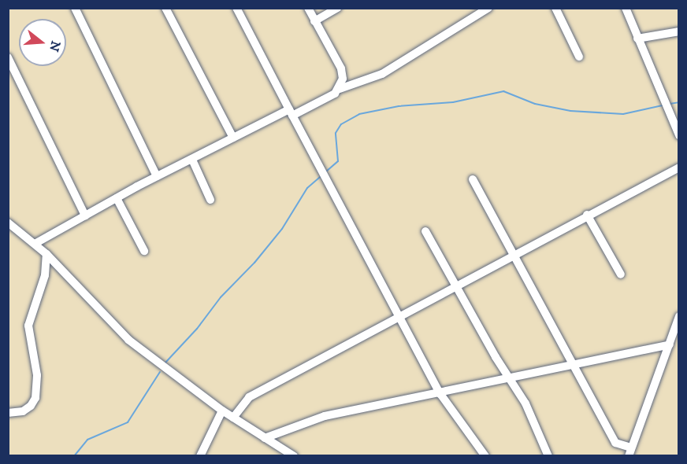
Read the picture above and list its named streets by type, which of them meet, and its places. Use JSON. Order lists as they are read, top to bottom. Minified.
{"north":"right"}
